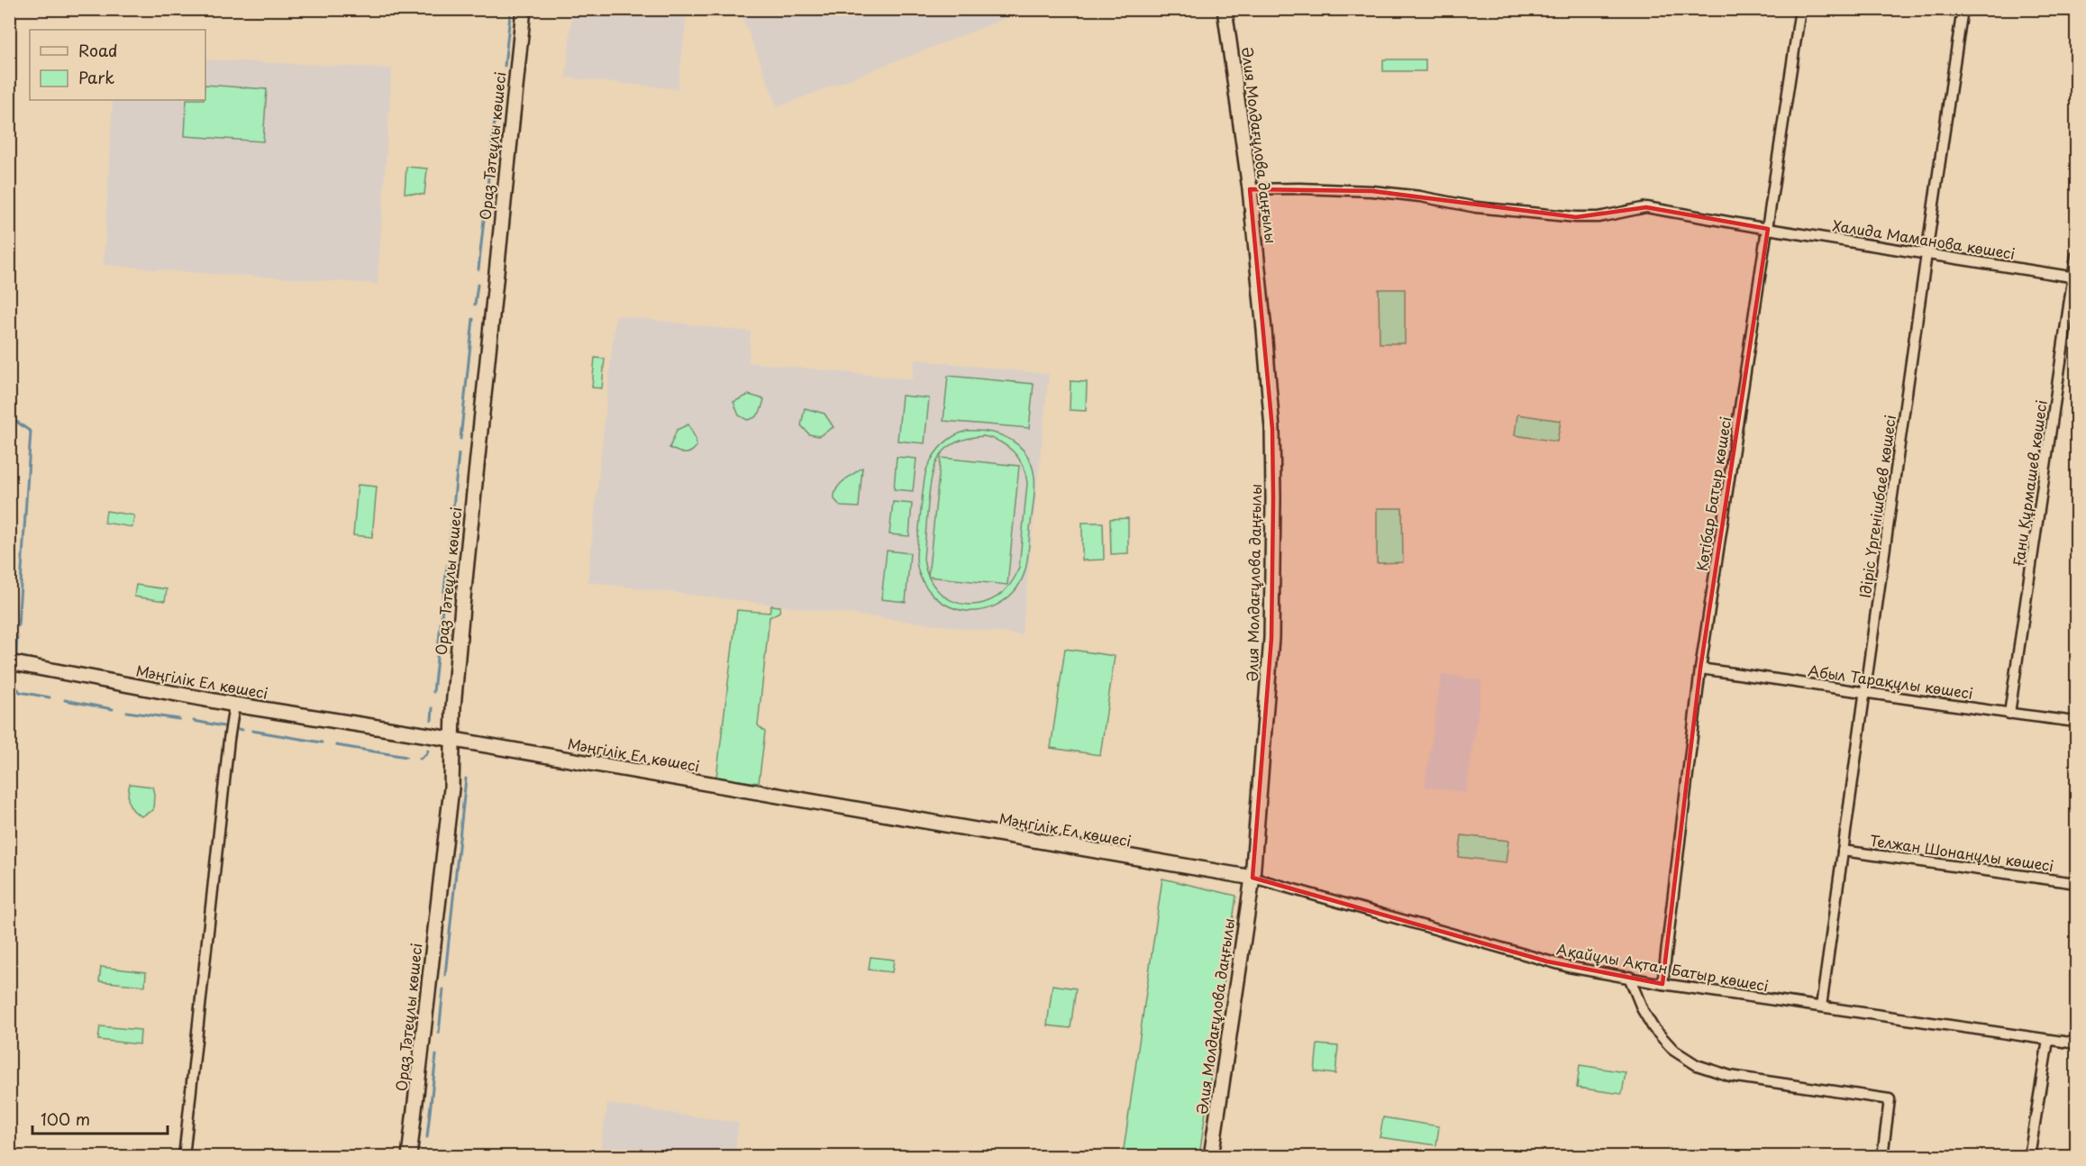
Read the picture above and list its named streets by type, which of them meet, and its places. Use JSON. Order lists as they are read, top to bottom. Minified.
{"streets":{"street":["Әлия Молдағұлова даңғылы","Ораз Тәтеұлы көшесі","Халида Маманова көшесі","Ғани Құрмашев көшесі","Көтібар Батыр көшесі","Ідіріс Үргенішбаев көшесі","Мәңгілік Ел көшесі","Абыл Тарақұлы көшесі","Телжан Шонанұлы көшесі","Ақайұлы Ақтан Батыр көшесі"]},"crossings":[["Әлия Молдағұлова даңғылы","Халида Маманова көшесі"],["Әлия Молдағұлова даңғылы","Мәңгілік Ел көшесі"],["Әлия Молдағұлова даңғылы","Ақайұлы Ақтан Батыр көшесі"],["Ораз Тәтеұлы көшесі","Мәңгілік Ел көшесі"],["Халида Маманова көшесі","Ғани Құрмашев көшесі"],["Халида Маманова көшесі","Көтібар Батыр көшесі"],["Халида Маманова көшесі","Ідіріс Үргенішбаев көшесі"],["Ғани Құрмашев көшесі","Абыл Тарақұлы көшесі"],["Көтібар Батыр көшесі","Абыл Тарақұлы көшесі"],["Көтібар Батыр көшесі","Ақайұлы Ақтан Батыр көшесі"],["Ідіріс Үргенішбаев көшесі","Абыл Тарақұлы көшесі"],["Ідіріс Үргенішбаев көшесі","Телжан Шонанұлы көшесі"],["Ідіріс Үргенішбаев көшесі","Ақайұлы Ақтан Батыр көшесі"],["Мәңгілік Ел көшесі","Ақайұлы Ақтан Батыр көшесі"]],"legend":["Road","Park"],"scale_bar":"100 m"}
